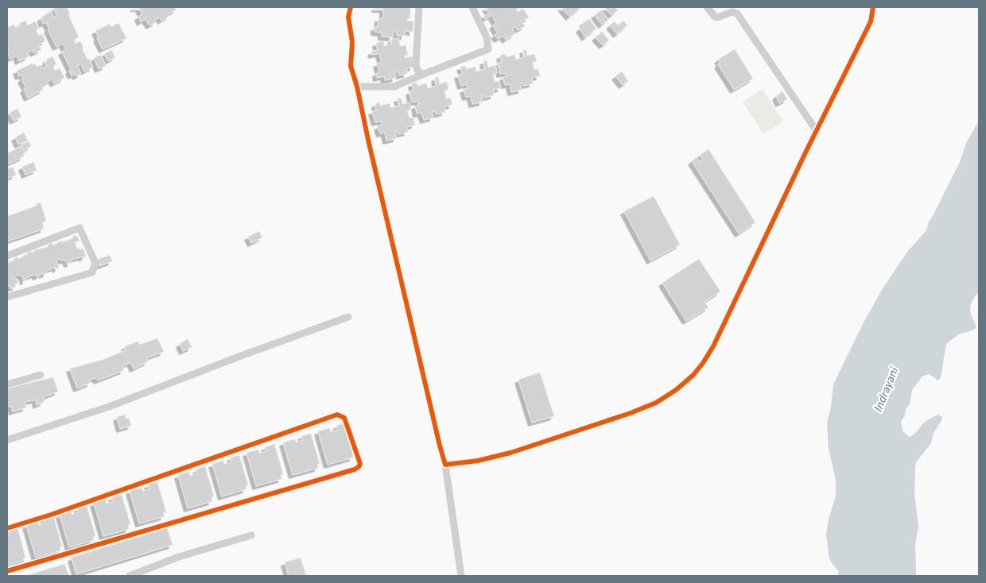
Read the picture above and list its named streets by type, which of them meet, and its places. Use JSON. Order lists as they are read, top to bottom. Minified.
{"water":["Indrayani"]}
